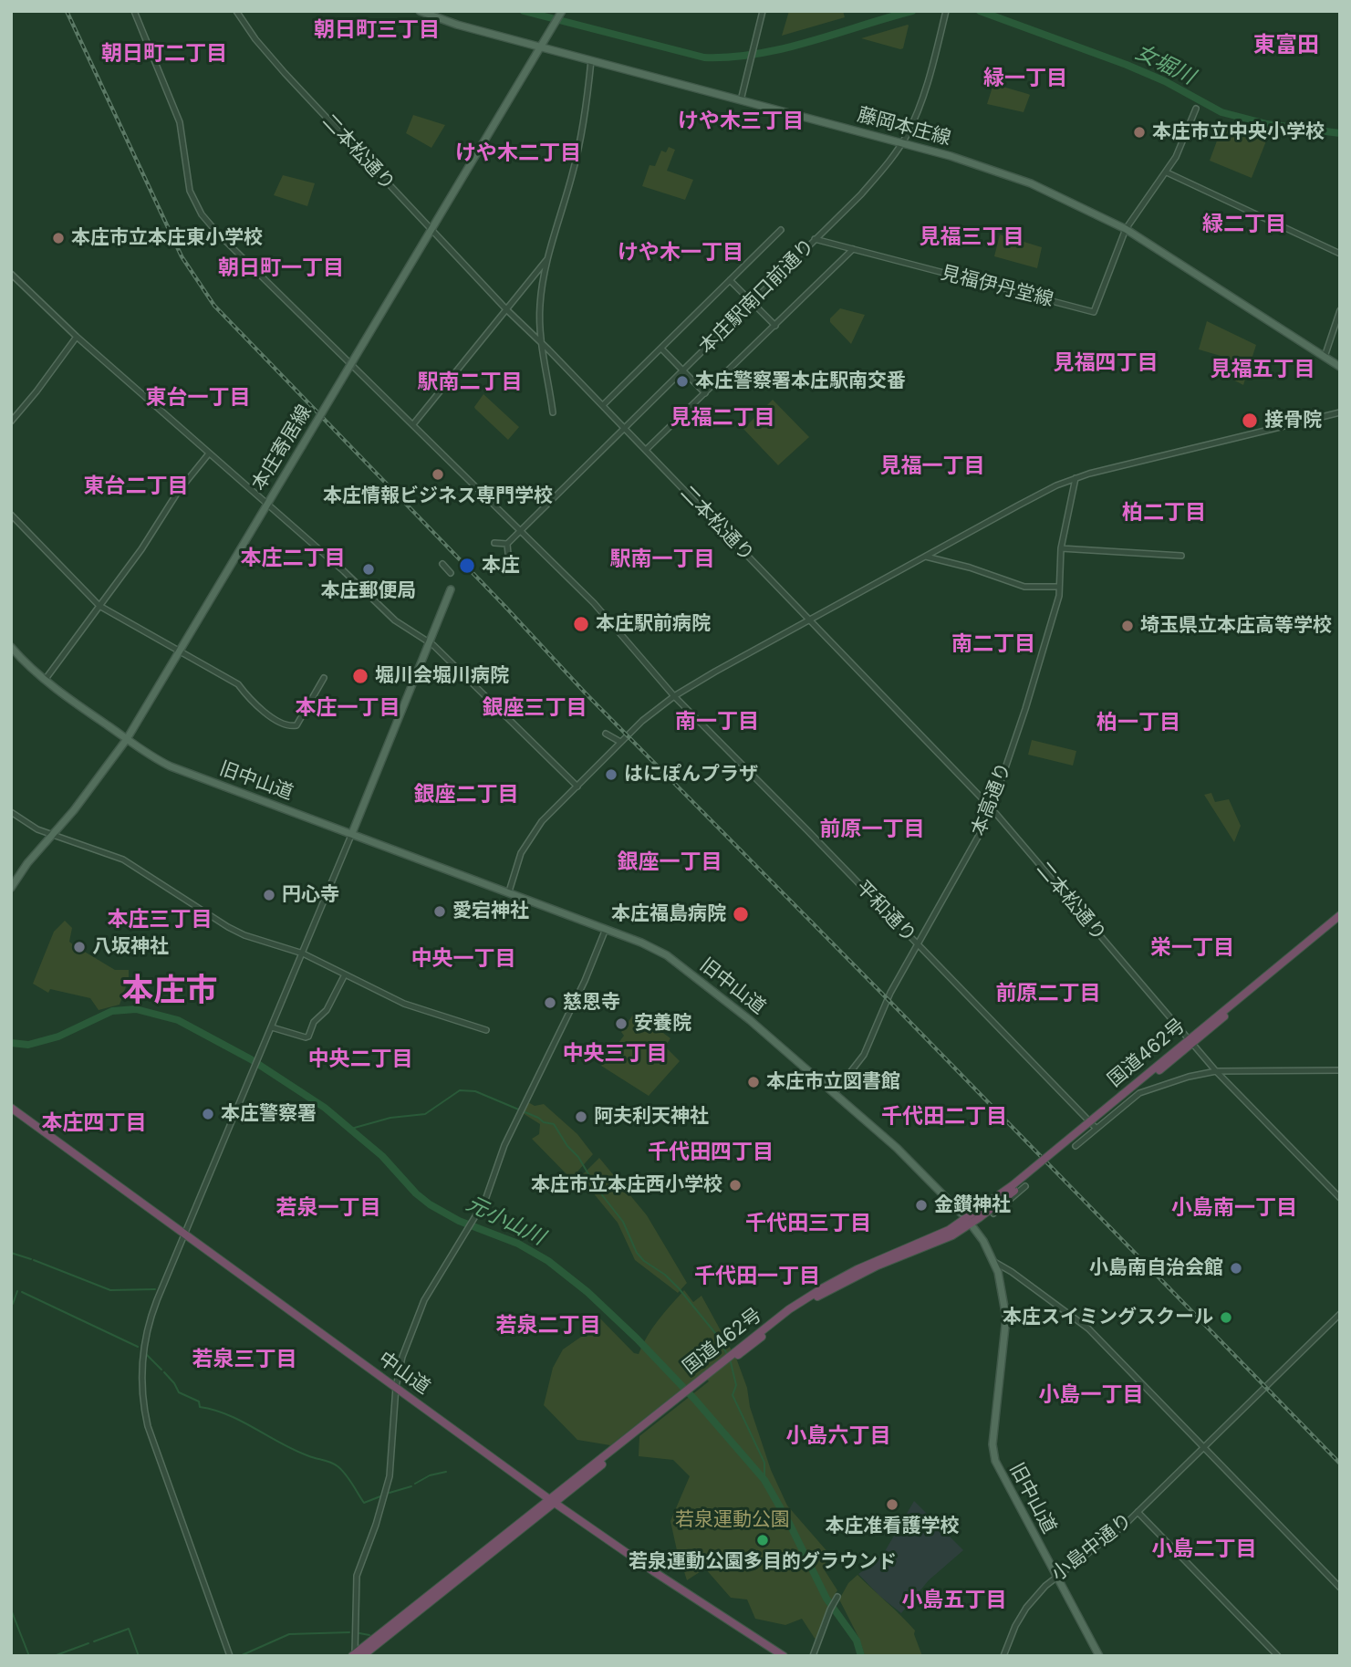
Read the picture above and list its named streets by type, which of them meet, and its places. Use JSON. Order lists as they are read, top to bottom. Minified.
{"streets":{"highway":["国道462号","中山道"],"main road":["藤岡本庄線","本庄寄居線","旧中山道"],"street":["二本松通り","見福伊丹堂線","本庄駅南口前通り","本高通り","平和通り","小島中通り"]},"crossings":[["藤岡本庄線","見福伊丹堂線"],["藤岡本庄線","本庄駅南口前通り"],["藤岡本庄線","本庄寄居線"],["二本松通り","本庄駅南口前通り"],["二本松通り","本庄寄居線"],["二本松通り","本高通り"],["二本松通り","国道462号"],["見福伊丹堂線","本庄駅南口前通り"],["本庄駅南口前通り","平和通り"],["本庄寄居線","旧中山道"],["旧中山道","本高通り"],["旧中山道","国道462号"],["旧中山道","小島中通り"],["本高通り","平和通り"],["国道462号","中山道"]],"districts":["朝日町三丁目","東富田","朝日町二丁目","緑一丁目","けや木三丁目","けや木二丁目","緑二丁目","見福三丁目","けや木一丁目","朝日町一丁目","見福四丁目","見福五丁目","駅南二丁目","東台一丁目","見福二丁目","見福一丁目","東台二丁目","柏二丁目","本庄二丁目","駅南一丁目","南二丁目","本庄一丁目","銀座三丁目","南一丁目","柏一丁目","銀座二丁目","前原一丁目","銀座一丁目","本庄三丁目","栄一丁目","中央一丁目","本庄市","前原二丁目","中央三丁目","中央二丁目","千代田二丁目","本庄四丁目","千代田四丁目","若泉一丁目","小島南一丁目","千代田三丁目","千代田一丁目","若泉二丁目","若泉三丁目","小島一丁目","小島六丁目","小島二丁目","小島五丁目"],"water":["女堀川","元小山川"],"parks":["若泉運動公園"],"places":["本庄市立中央小学校","本庄市立本庄東小学校","本庄警察署本庄駅南交番","接骨院","本庄情報ビジネス専門学校","本庄","本庄郵便局","本庄駅前病院","埼玉県立本庄高等学校","堀川会堀川病院","はにぽんプラザ","円心寺","愛宕神社","本庄福島病院","八坂神社","慈恩寺","安養院","本庄市立図書館","本庄警察署","阿夫利天神社","本庄市立本庄西小学校","金鑚神社","小島南自治会館","本庄スイミングスクール","本庄准看護学校","若泉運動公園多目的グラウンド"]}
